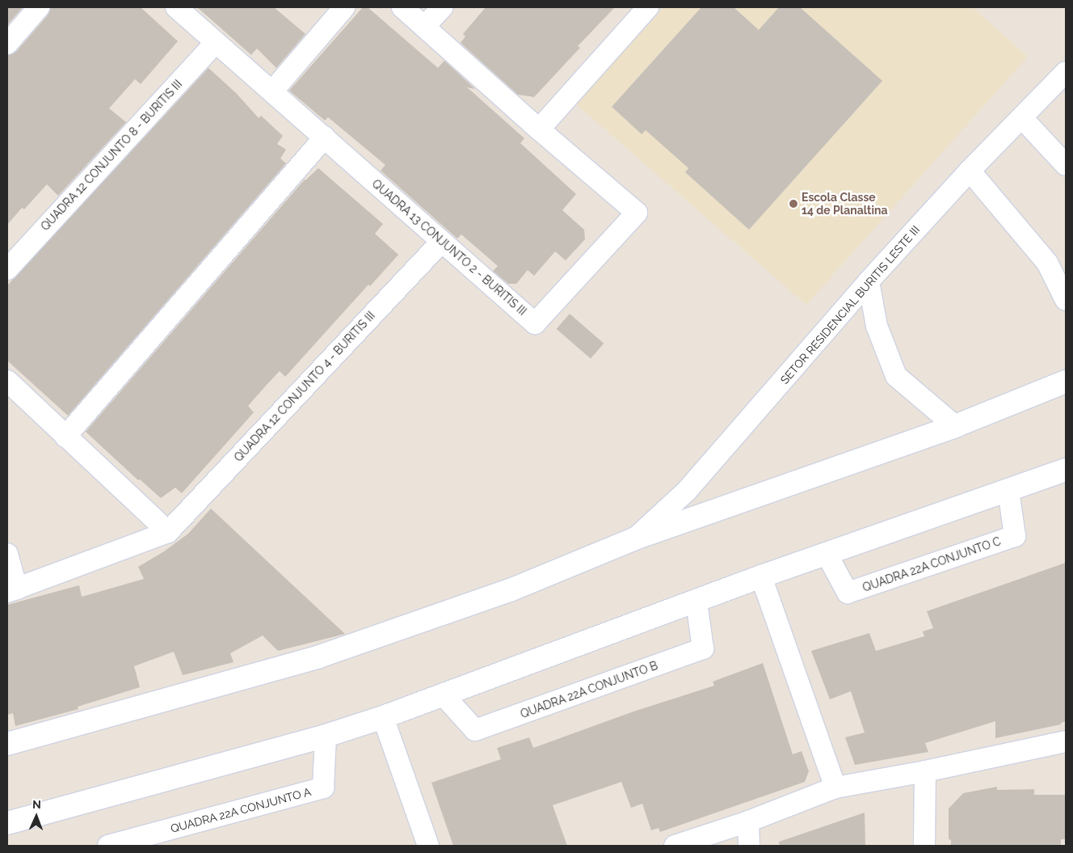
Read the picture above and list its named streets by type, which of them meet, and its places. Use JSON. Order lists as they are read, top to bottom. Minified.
{"streets":{"street":["QUADRA 12 CONJUNTO 8 - BURITIS III","QUADRA 13 CONJUNTO 2 - BURITIS III","SETOR RESIDENCIAL BURITIS LESTE III","QUADRA 12 CONJUNTO 4 - BURITIS III","QUADRA 22A CONJUNTO C","QUADRA 22A CONJUNTO B","QUADRA 22A CONJUNTO A"]},"crossings":[["QUADRA 12 CONJUNTO 8 - BURITIS III","QUADRA 13 CONJUNTO 2 - BURITIS III"],["QUADRA 13 CONJUNTO 2 - BURITIS III","QUADRA 12 CONJUNTO 4 - BURITIS III"]],"places":["Escola Classe 14 de Planaltina"],"north":"top"}
